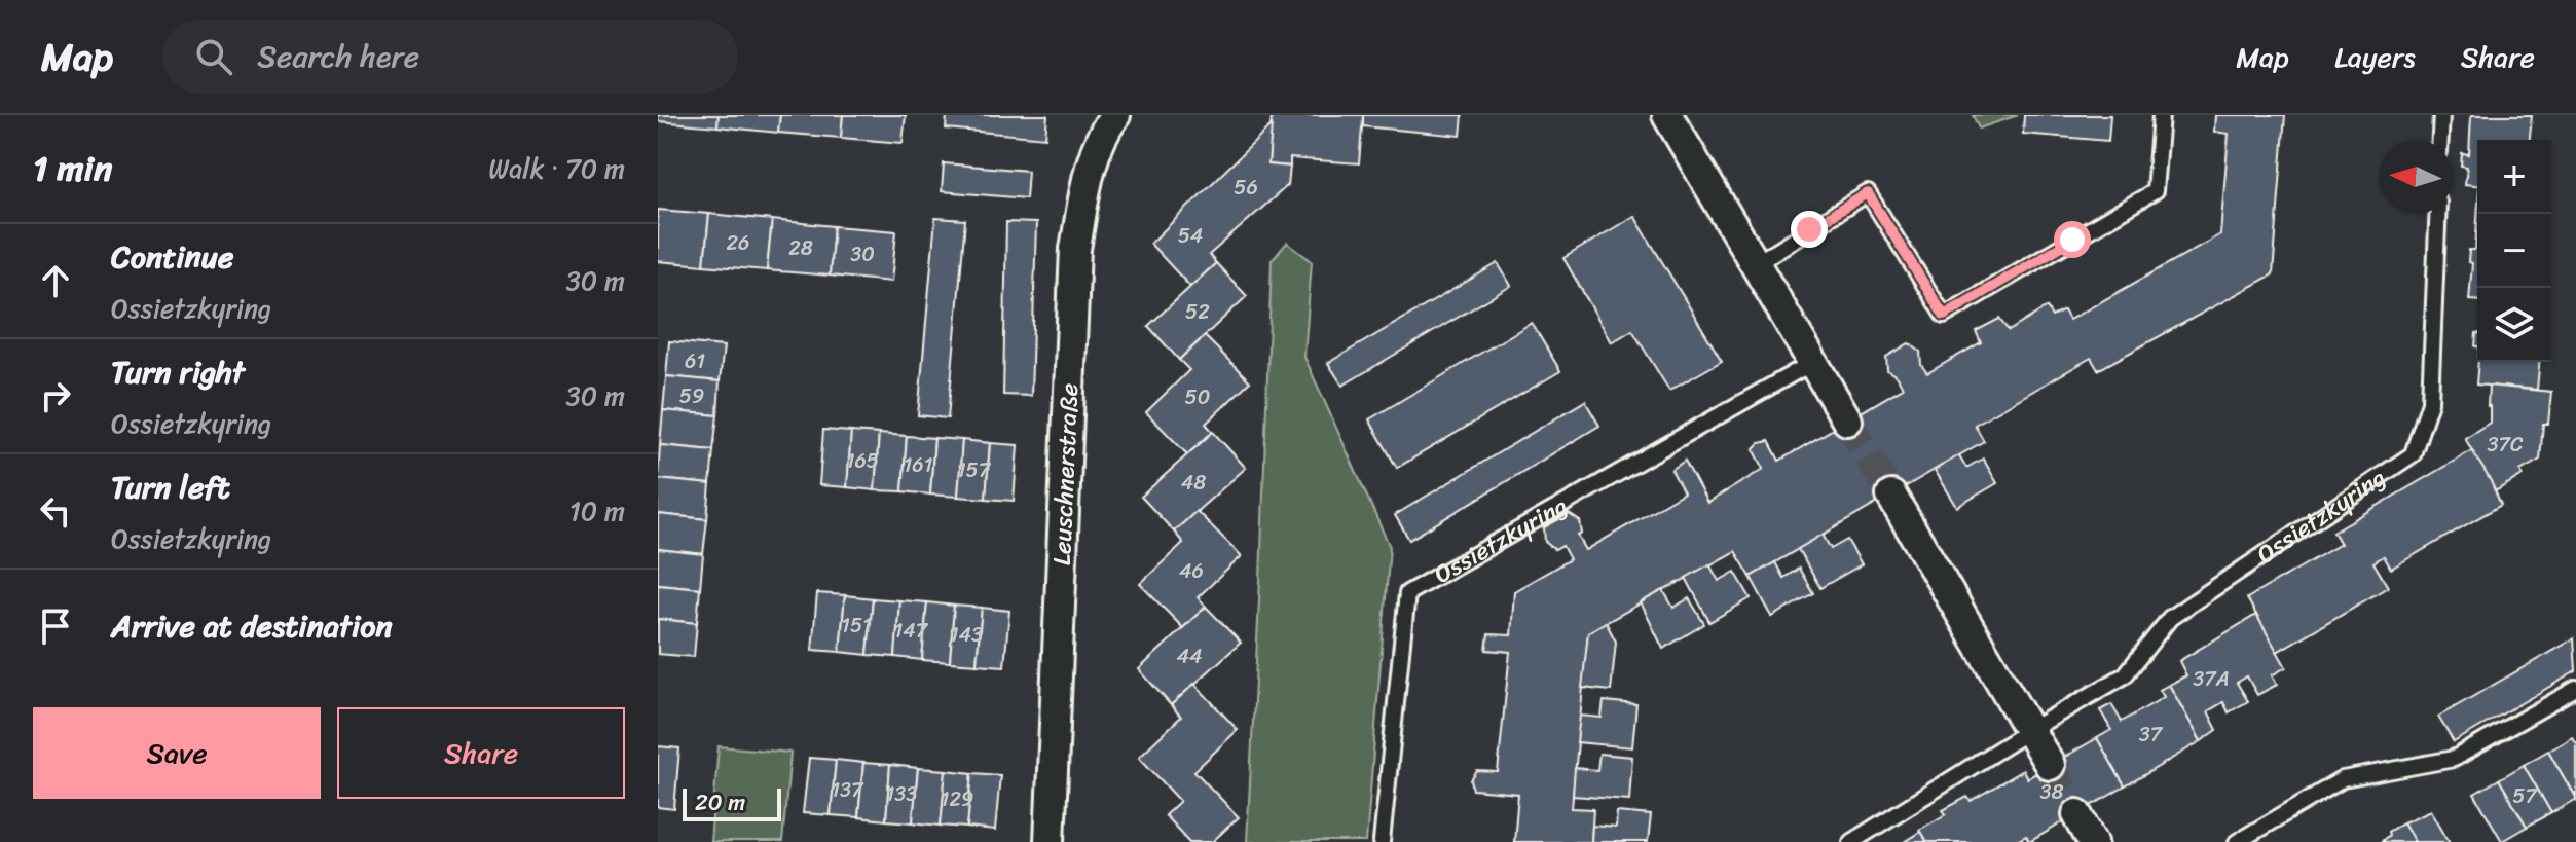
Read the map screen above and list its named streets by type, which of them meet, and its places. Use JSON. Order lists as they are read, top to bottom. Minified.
{"streets":{"street":["Leuschnerstraße"],"lane":["Ossietzkyring"]},"house_numbers":["56","54","26","28","30","52","61","59","50","37C","165","161","157","48","46","151","147","143","44","37A","37","137","38","133","57","129"],"scale_bar":"20 m","north":"left","page":{"header":"Map","search":"Search here","nav":["Map","Layers","Share"],"heading":["1 min","Walk · 70 m"],"map_buttons":["+","−"],"list":[["Continue","Ossietzkyring","30 m"],["Turn right","Ossietzkyring","30 m"],["Turn left","Ossietzkyring","10 m"],"Arrive at destination"],"buttons":["Save","Share"],"scale":"20 m"}}
